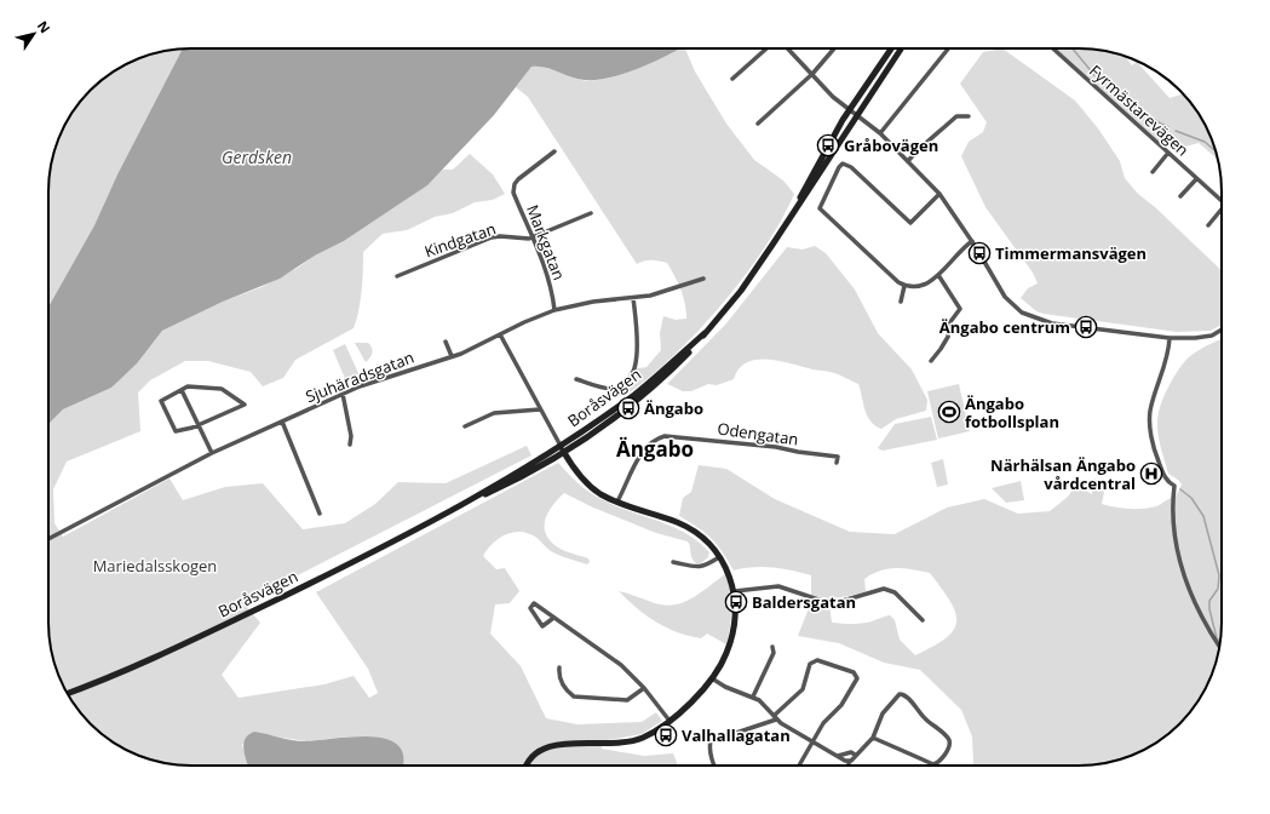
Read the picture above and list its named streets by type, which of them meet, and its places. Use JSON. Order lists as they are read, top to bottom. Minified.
{"streets":{"main road":["Boråsvägen"],"street":["Fyrmästarevägen","Kindgatan","Markgatan","Sjuhäradsgatan","Odengatan"]},"crossings":[["Kindgatan","Markgatan"],["Markgatan","Sjuhäradsgatan"]],"districts":["Ängabo"],"water":["Gerdsken"],"parks":["Mariedalsskogen"],"places":{"bus stop":["Gråbovägen","Timmermansvägen","Ängabo centrum","Ängabo","Baldersgatan","Valhallagatan"],"sports":["Ängabo fotbollsplan"],"hospital":["Närhälsan Ängabo vårdcentral"]},"north":"top right"}
